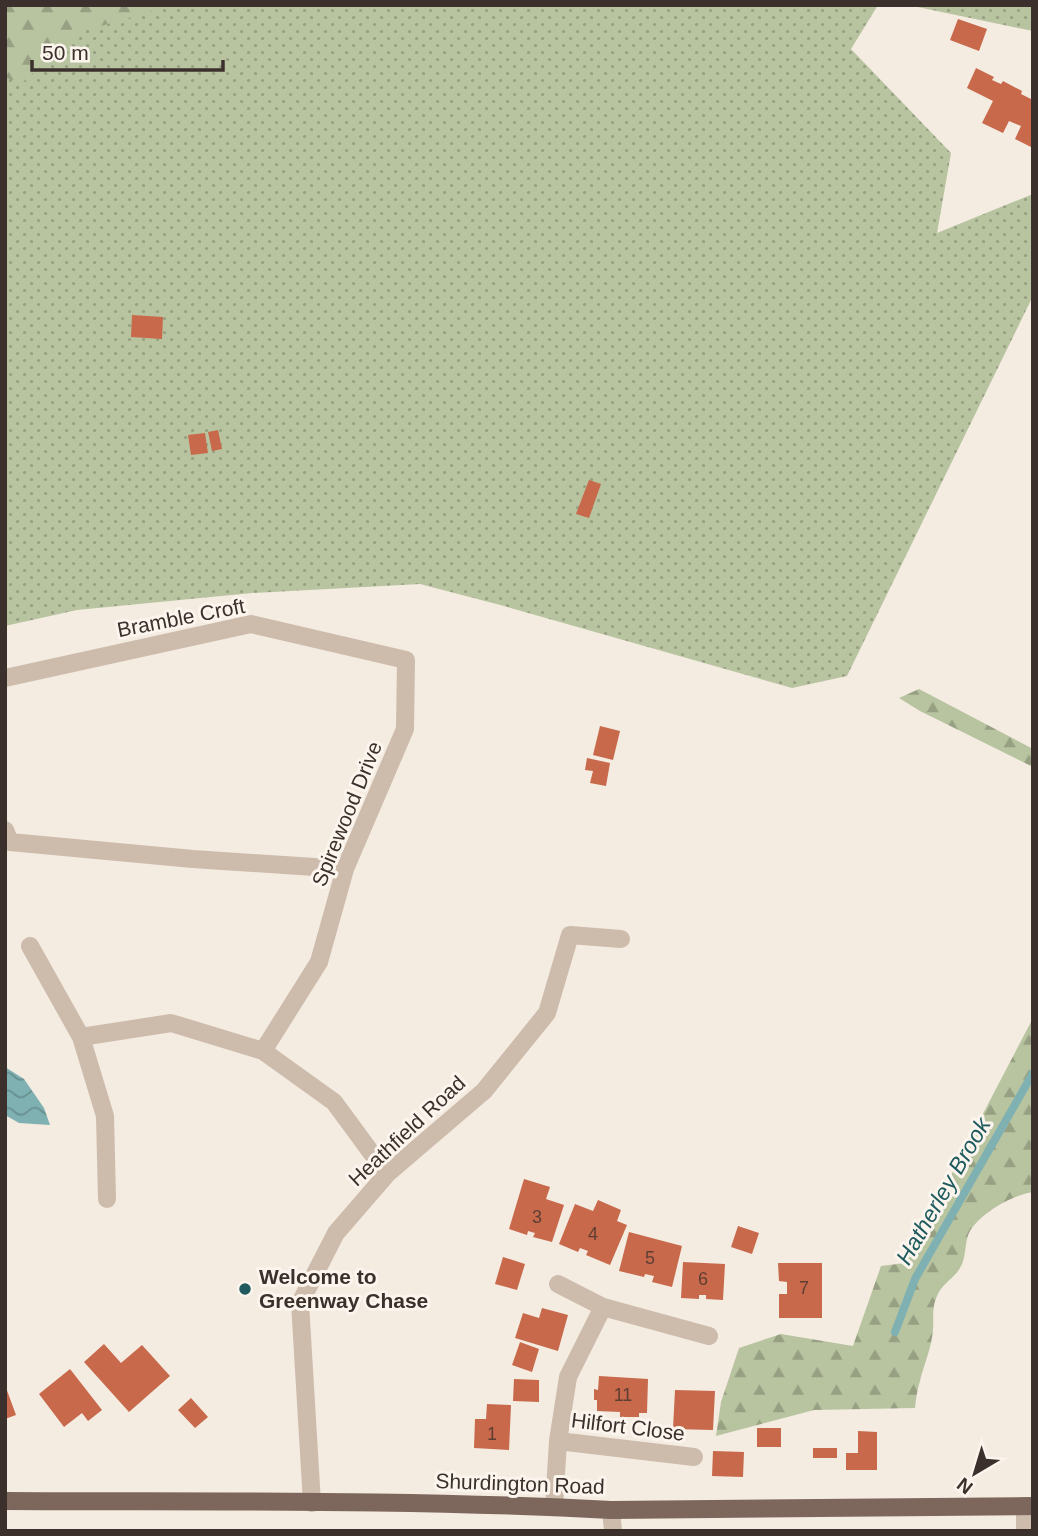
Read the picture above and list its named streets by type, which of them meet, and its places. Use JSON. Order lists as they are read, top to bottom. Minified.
{"streets":{"main road":["Shurdington Road"],"street":["Bramble Croft","Spirewood Drive","Heathfield Road","Hilfort Close"]},"crossings":[["Bramble Croft","Spirewood Drive"],["Heathfield Road","Shurdington Road"],["Hilfort Close","Shurdington Road"]],"water":["Hatherley Brook"],"places":["Welcome to Greenway Chase"],"house_numbers":["3","4","5","6","7","11","1"],"scale_bar":"50 m","north":"bottom left"}
